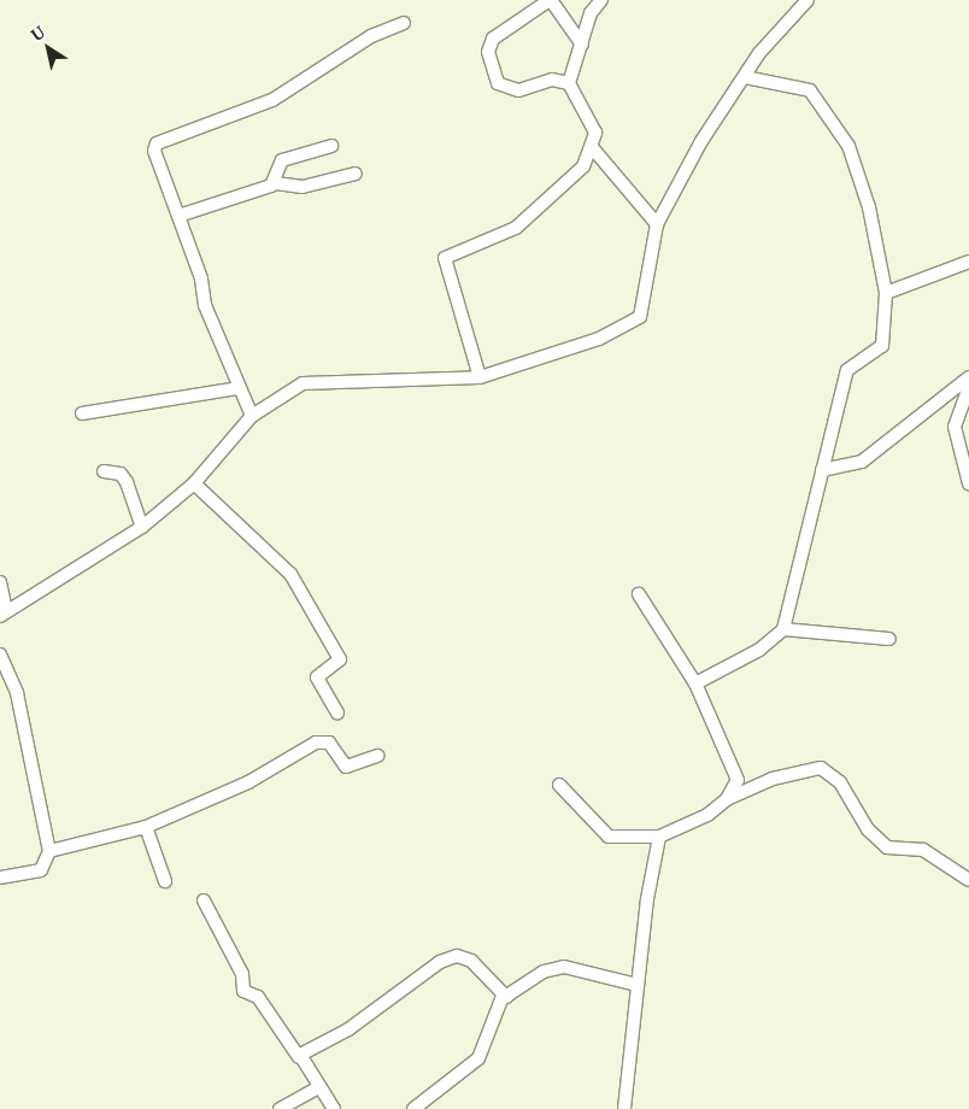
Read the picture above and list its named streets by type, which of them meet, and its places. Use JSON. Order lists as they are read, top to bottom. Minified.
{"north":"top left"}
